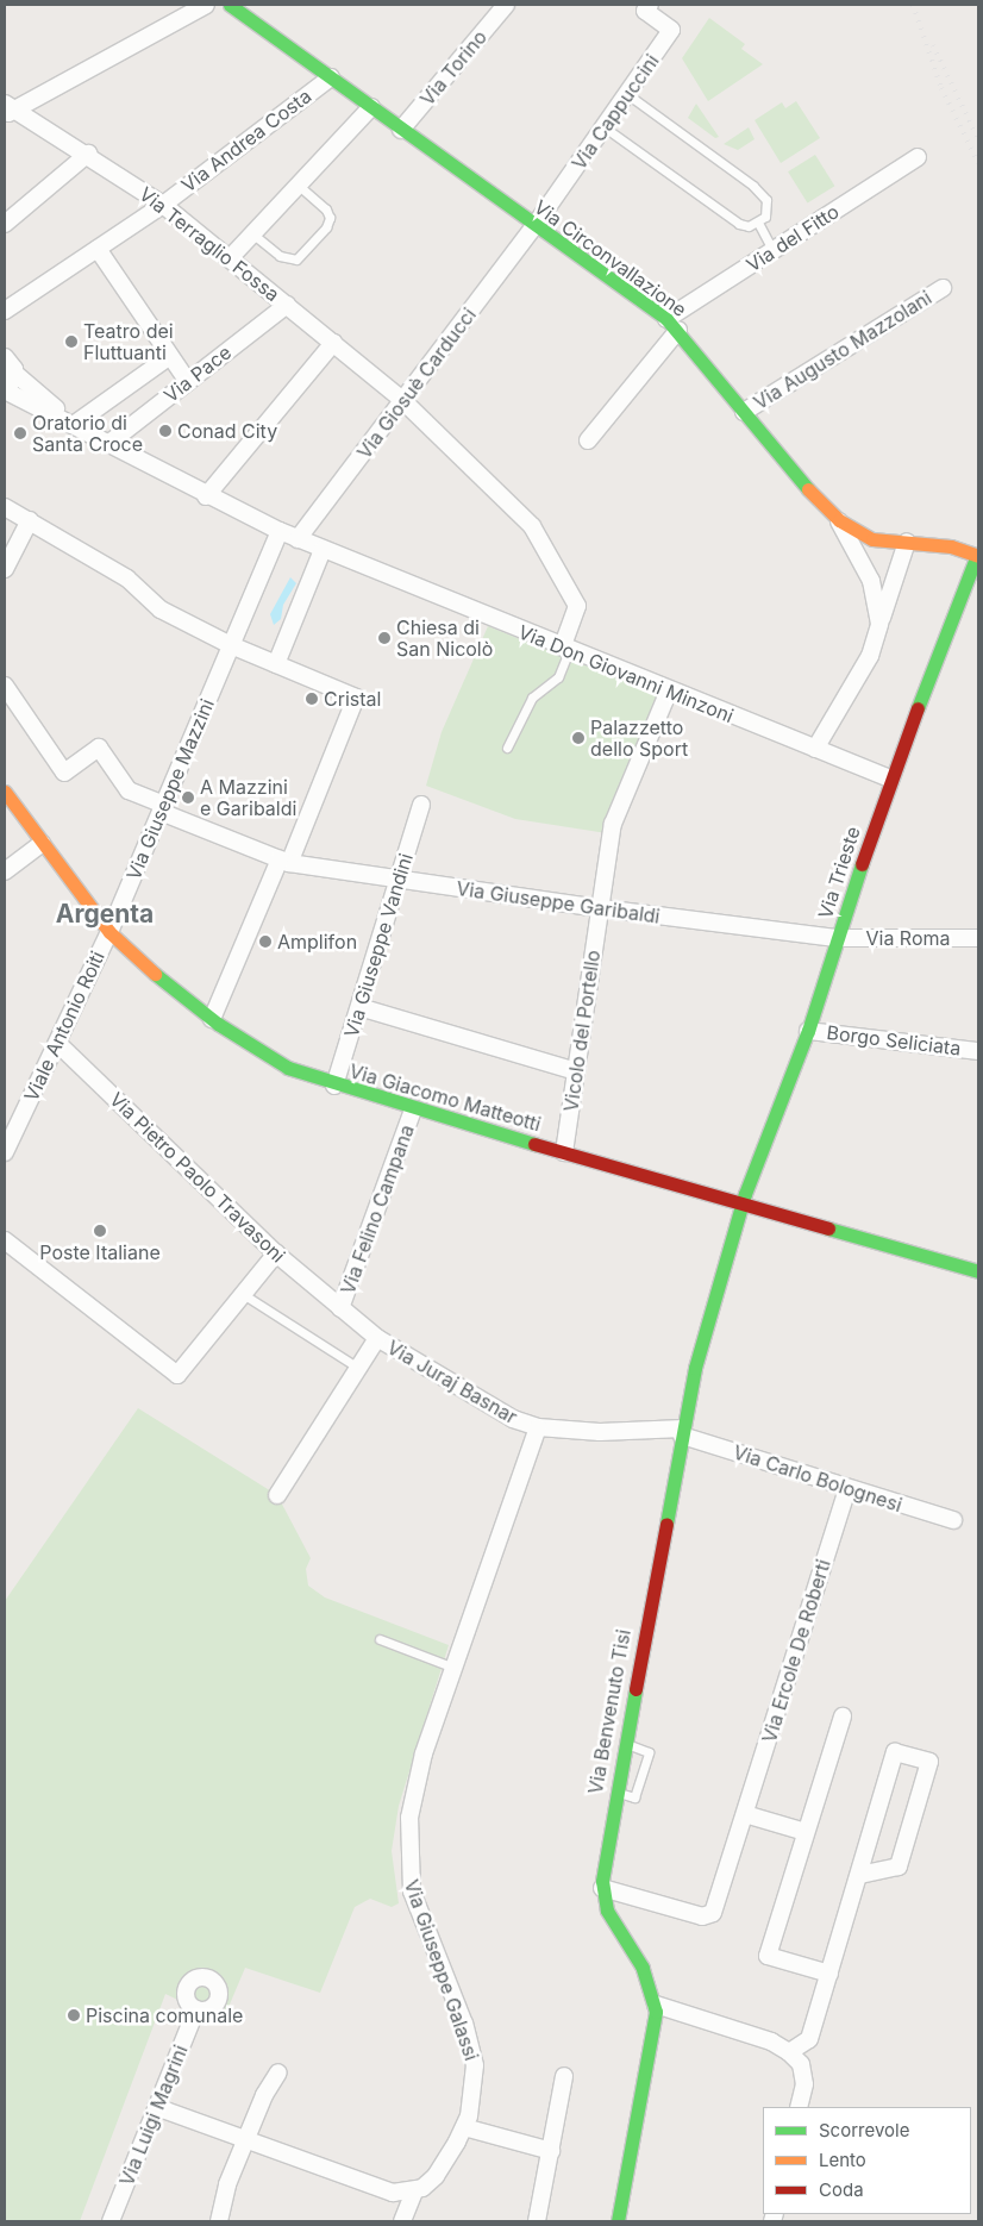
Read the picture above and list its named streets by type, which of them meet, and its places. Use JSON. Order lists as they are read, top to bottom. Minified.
{"streets":{"street":["Via Torino","Via Cappuccini","Via Andrea Costa","Via del Fitto","Via Terraglio Fossa","Via Circonvallazione","Via Augusto Mazzolani","Via Pace","Via Giosuè Carducci","Via Don Giovanni Minzoni","Via Giuseppe Mazzini","Via Trieste","Via Giuseppe Garibaldi","Via Roma","Via Giuseppe Vandini","Viale Antonio Roiti","Vicolo del Portello","Borgo Seliciata","Via Giacomo Matteotti","Via Pietro Paolo Travasoni","Via Felino Campana","Via Juraj Basnar","Via Carlo Bolognesi","Via Ercole De Roberti","Via Benvenuto Tisi","Via Giuseppe Galassi","Via Luigi Magrini"]},"crossings":[["Via Torino","Via Circonvallazione"],["Via Cappuccini","Via Circonvallazione"],["Via Cappuccini","Via Giosuè Carducci"],["Via Andrea Costa","Via Terraglio Fossa"],["Via Andrea Costa","Via Circonvallazione"],["Via del Fitto","Via Circonvallazione"],["Via Terraglio Fossa","Via Pace"],["Via Terraglio Fossa","Via Giosuè Carducci"],["Via Terraglio Fossa","Via Don Giovanni Minzoni"],["Via Circonvallazione","Via Augusto Mazzolani"],["Via Circonvallazione","Via Giosuè Carducci"],["Via Circonvallazione","Via Trieste"],["Via Pace","Via Don Giovanni Minzoni"],["Via Giosuè Carducci","Via Don Giovanni Minzoni"],["Via Don Giovanni Minzoni","Via Giuseppe Mazzini"],["Via Don Giovanni Minzoni","Via Trieste"],["Via Don Giovanni Minzoni","Vicolo del Portello"],["Via Giuseppe Mazzini","Via Giuseppe Garibaldi"],["Via Giuseppe Mazzini","Viale Antonio Roiti"],["Via Giuseppe Mazzini","Via Giacomo Matteotti"],["Via Trieste","Via Giuseppe Garibaldi"],["Via Trieste","Via Roma"],["Via Trieste","Borgo Seliciata"],["Via Trieste","Via Giacomo Matteotti"],["Via Trieste","Via Benvenuto Tisi"],["Via Giuseppe Garibaldi","Via Roma"],["Via Giuseppe Garibaldi","Via Giuseppe Vandini"],["Via Giuseppe Garibaldi","Vicolo del Portello"],["Via Giuseppe Vandini","Via Giacomo Matteotti"],["Viale Antonio Roiti","Via Giacomo Matteotti"],["Viale Antonio Roiti","Via Pietro Paolo Travasoni"],["Vicolo del Portello","Via Giacomo Matteotti"],["Via Giacomo Matteotti","Via Felino Campana"],["Via Giacomo Matteotti","Via Benvenuto Tisi"],["Via Pietro Paolo Travasoni","Via Felino Campana"],["Via Pietro Paolo Travasoni","Via Juraj Basnar"],["Via Felino Campana","Via Juraj Basnar"],["Via Juraj Basnar","Via Carlo Bolognesi"],["Via Juraj Basnar","Via Benvenuto Tisi"],["Via Juraj Basnar","Via Giuseppe Galassi"],["Via Carlo Bolognesi","Via Ercole De Roberti"],["Via Carlo Bolognesi","Via Benvenuto Tisi"],["Via Ercole De Roberti","Via Benvenuto Tisi"]],"districts":["Argenta"],"places":["Teatro dei Fluttuanti","Conad City","Oratorio di Santa Croce","Chiesa di San Nicolò","Cristal","Palazzetto dello Sport","A Mazzini e Garibaldi","Amplifon","Poste Italiane","Piscina comunale"],"legend":["Scorrevole","Lento","Coda"]}
